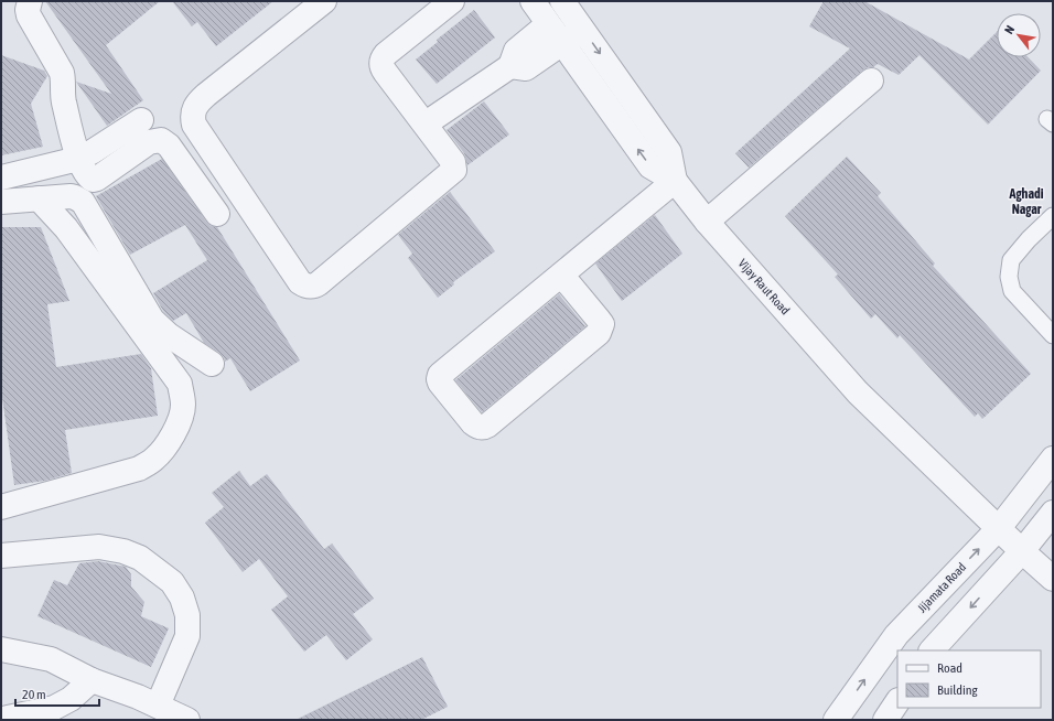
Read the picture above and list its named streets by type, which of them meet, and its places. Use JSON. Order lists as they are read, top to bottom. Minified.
{"streets":{"street":["Vijay Raut Road","Jijamata Road"]},"crossings":[["Vijay Raut Road","Jijamata Road"]],"districts":["Aghadi Nagar"],"legend":["Road","Building"],"scale_bar":"20 m","north":"top left"}
